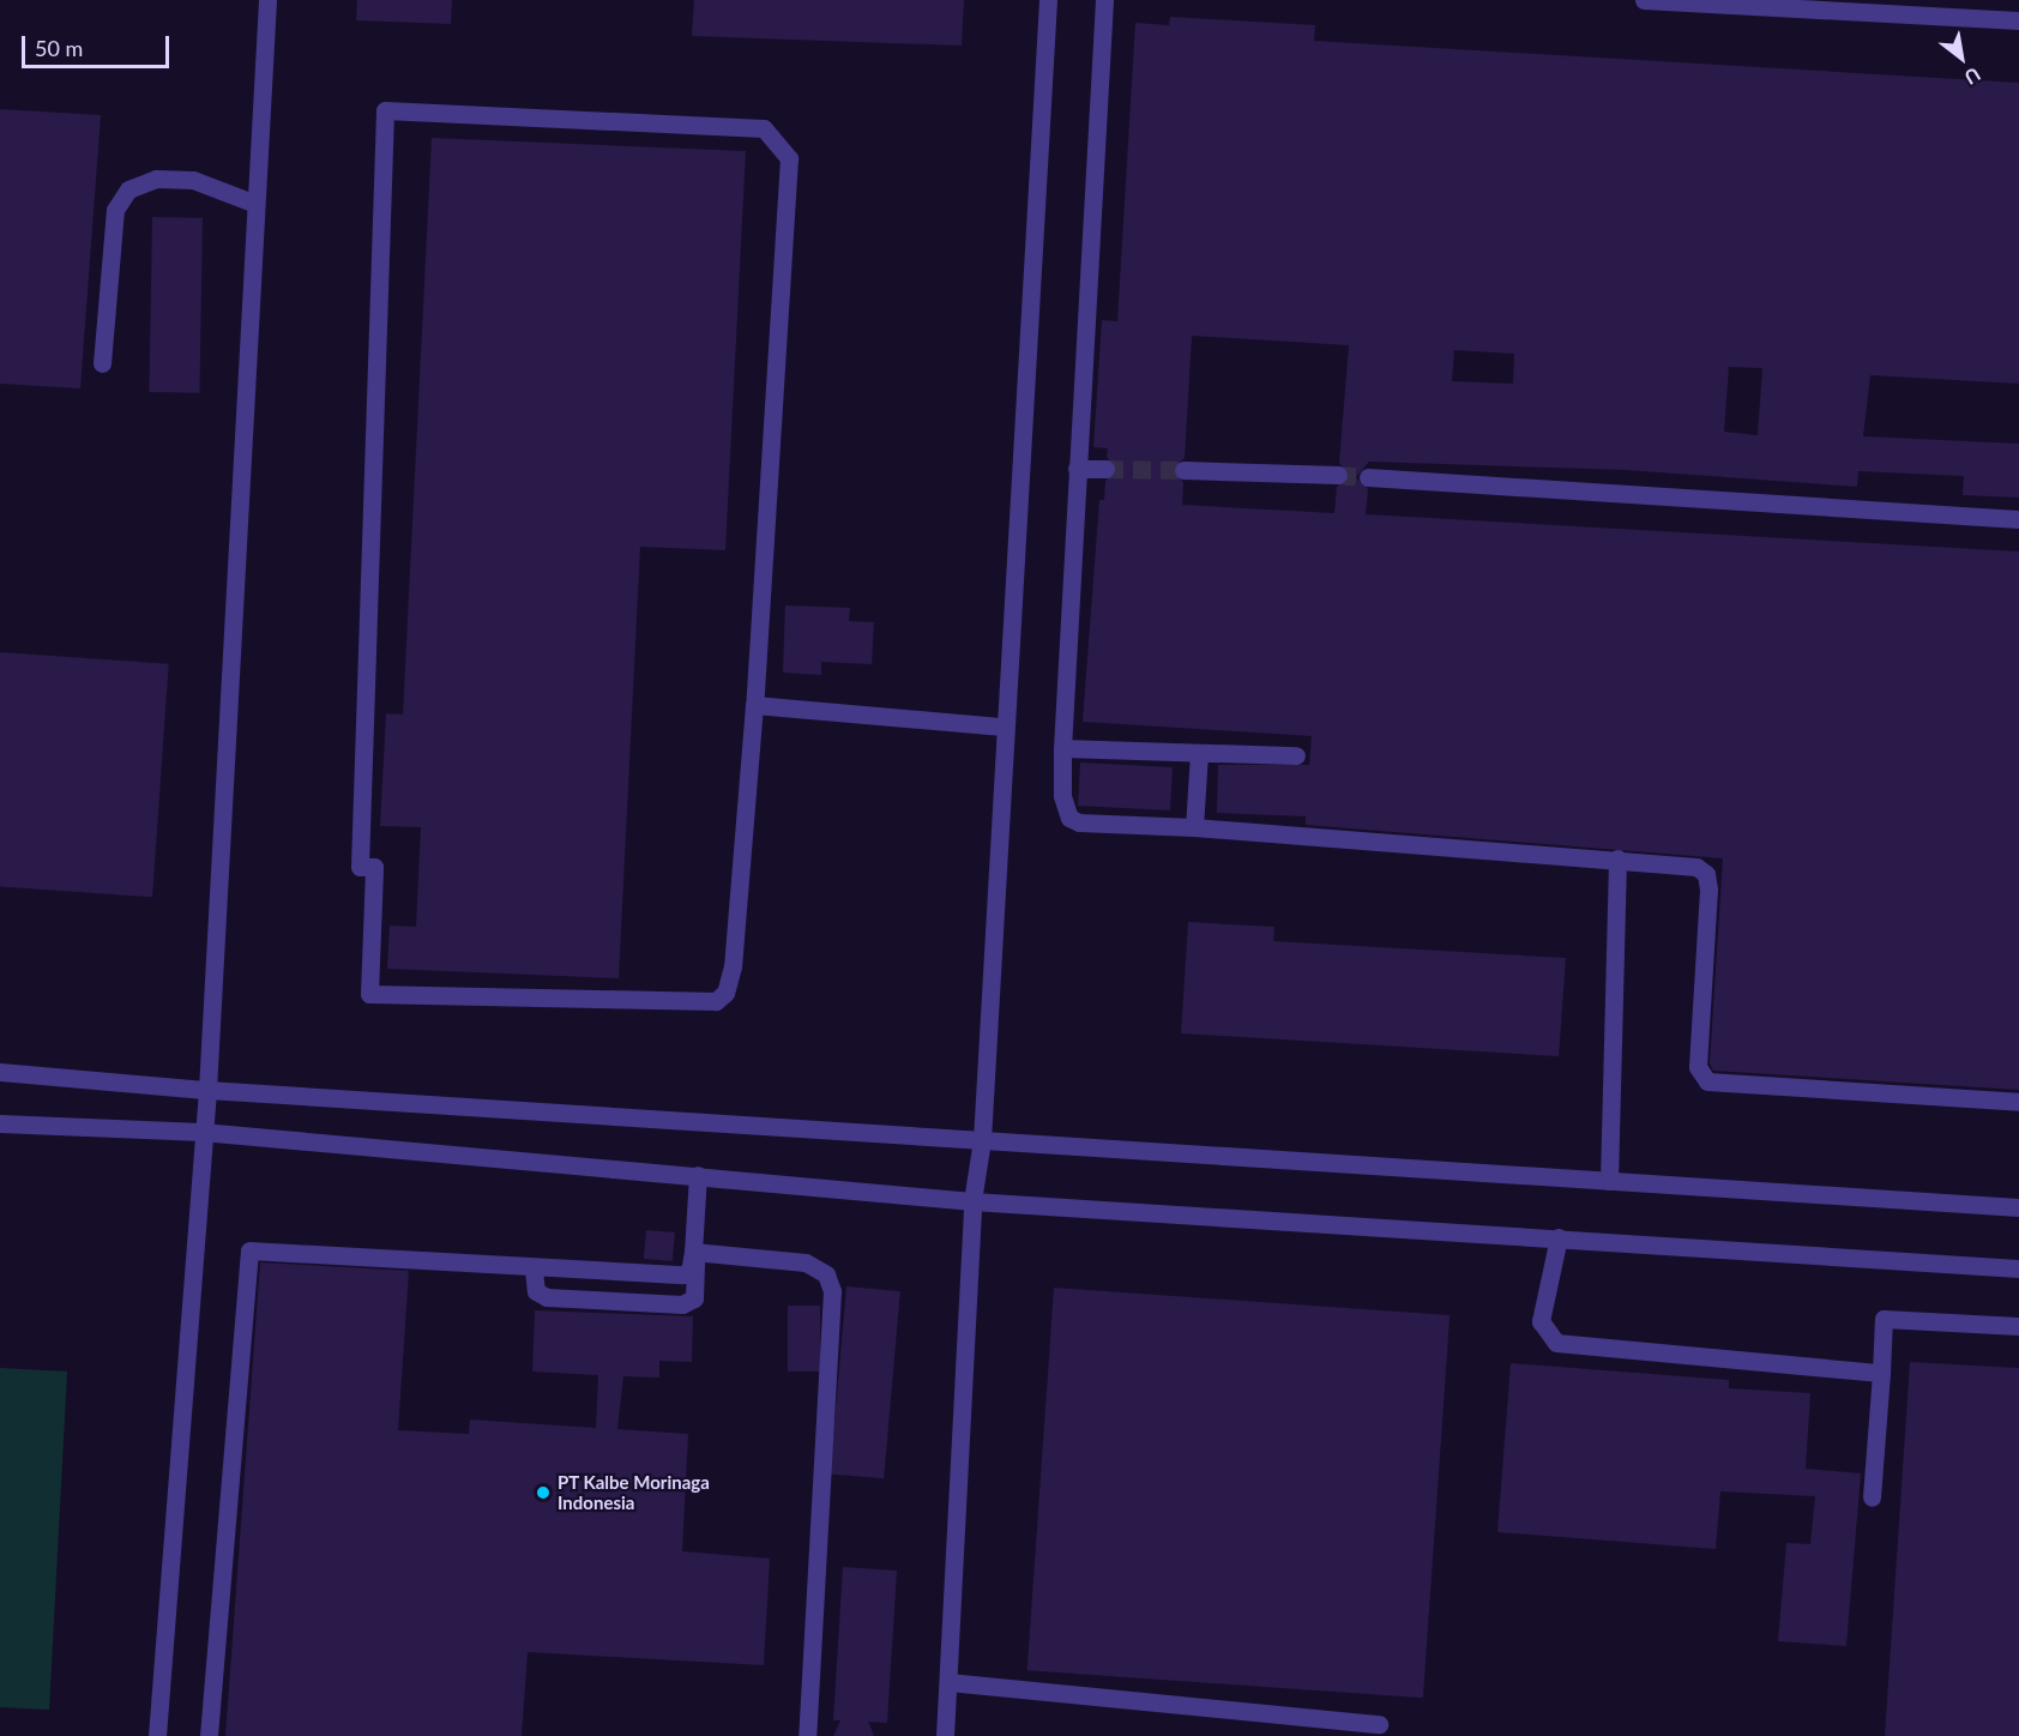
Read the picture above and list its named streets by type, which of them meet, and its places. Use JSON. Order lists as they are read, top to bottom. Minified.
{"places":["PT Kalbe Morinaga Indonesia"],"scale_bar":"50 m","north":"bottom right"}
